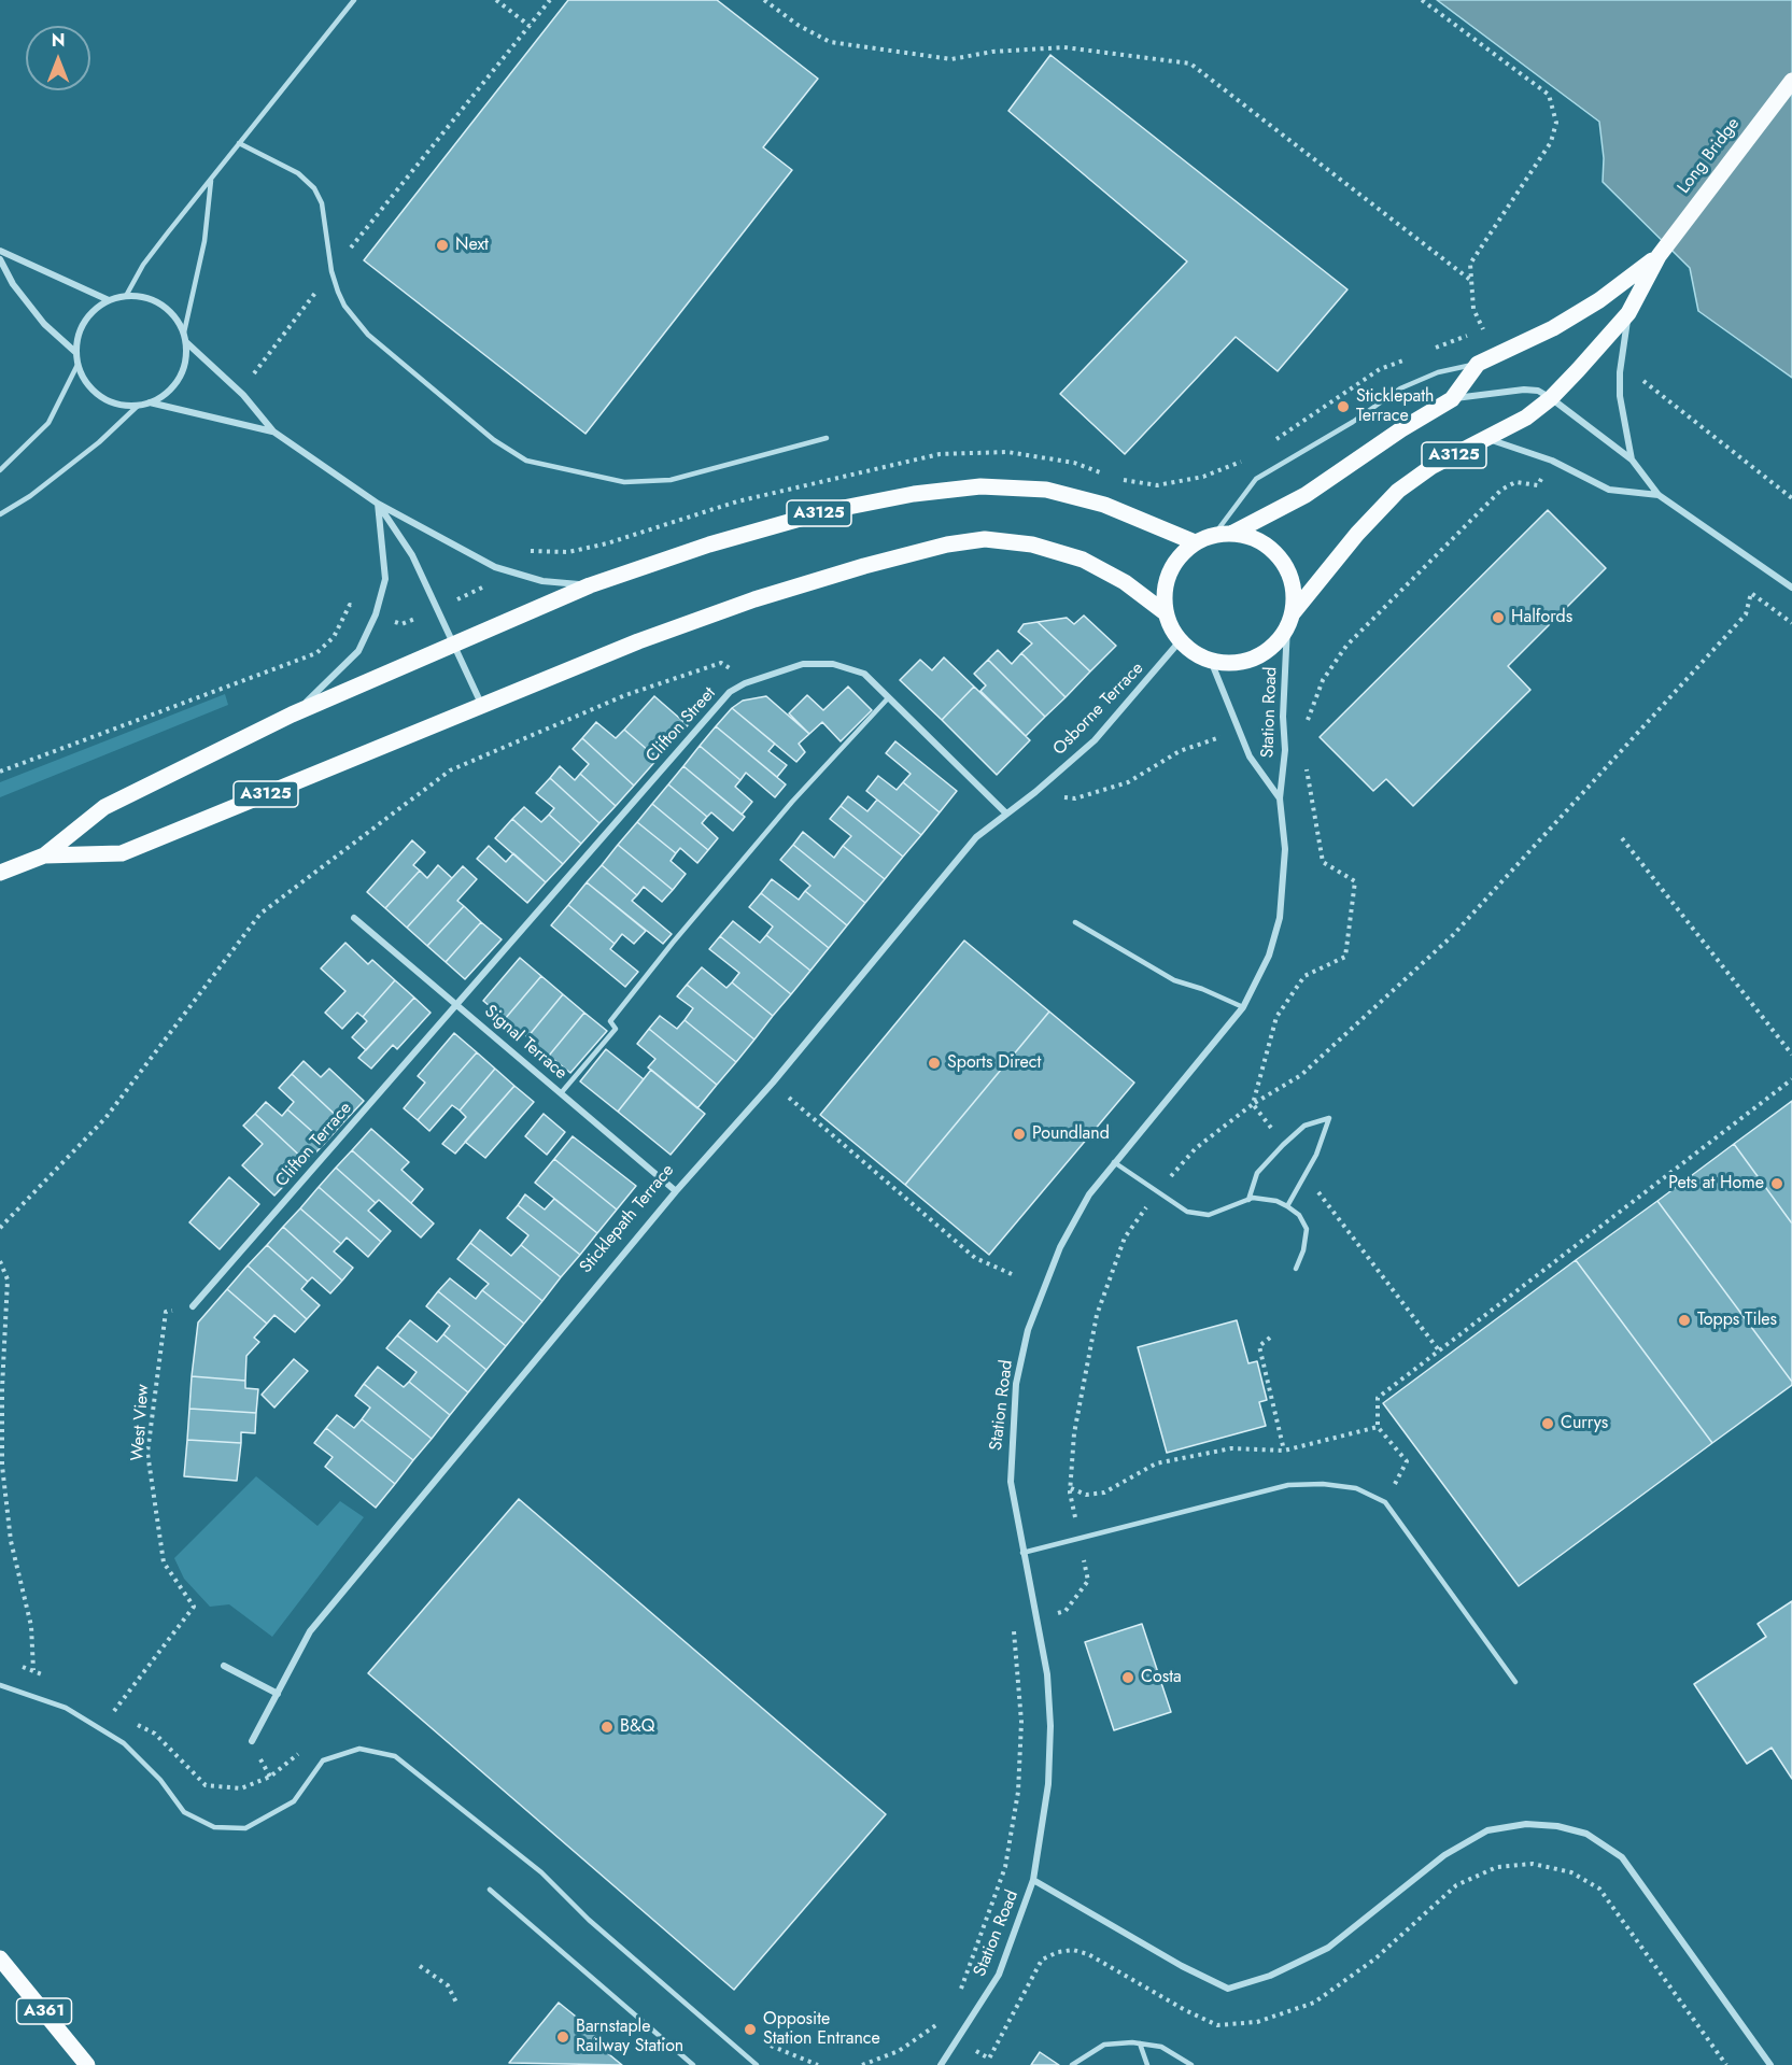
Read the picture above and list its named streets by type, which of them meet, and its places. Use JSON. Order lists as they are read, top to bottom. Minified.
{"streets":{"main road":["Long Bridge","A3125","A361"],"street":["Osborne Terrace","Station Road","Clifton Street","Signal Terrace","Clifton Terrace","Sticklepath Terrace"],"path":["West View"]},"crossings":[["Long Bridge","A3125"],["A3125","Osborne Terrace"],["A3125","Station Road"],["Osborne Terrace","Station Road"],["Osborne Terrace","Sticklepath Terrace"],["Clifton Street","Signal Terrace"],["Clifton Street","Clifton Terrace"],["Clifton Street","Sticklepath Terrace"],["Signal Terrace","Clifton Terrace"],["Signal Terrace","Sticklepath Terrace"],["Clifton Terrace","West View"]],"places":["Next","Sticklepath Terrace","Halfords","Sports Direct","Poundland","Pets at Home","Topps Tiles","Currys","Costa","B&Q","Opposite Station Entrance","Barnstaple Railway Station"],"north":"top"}
